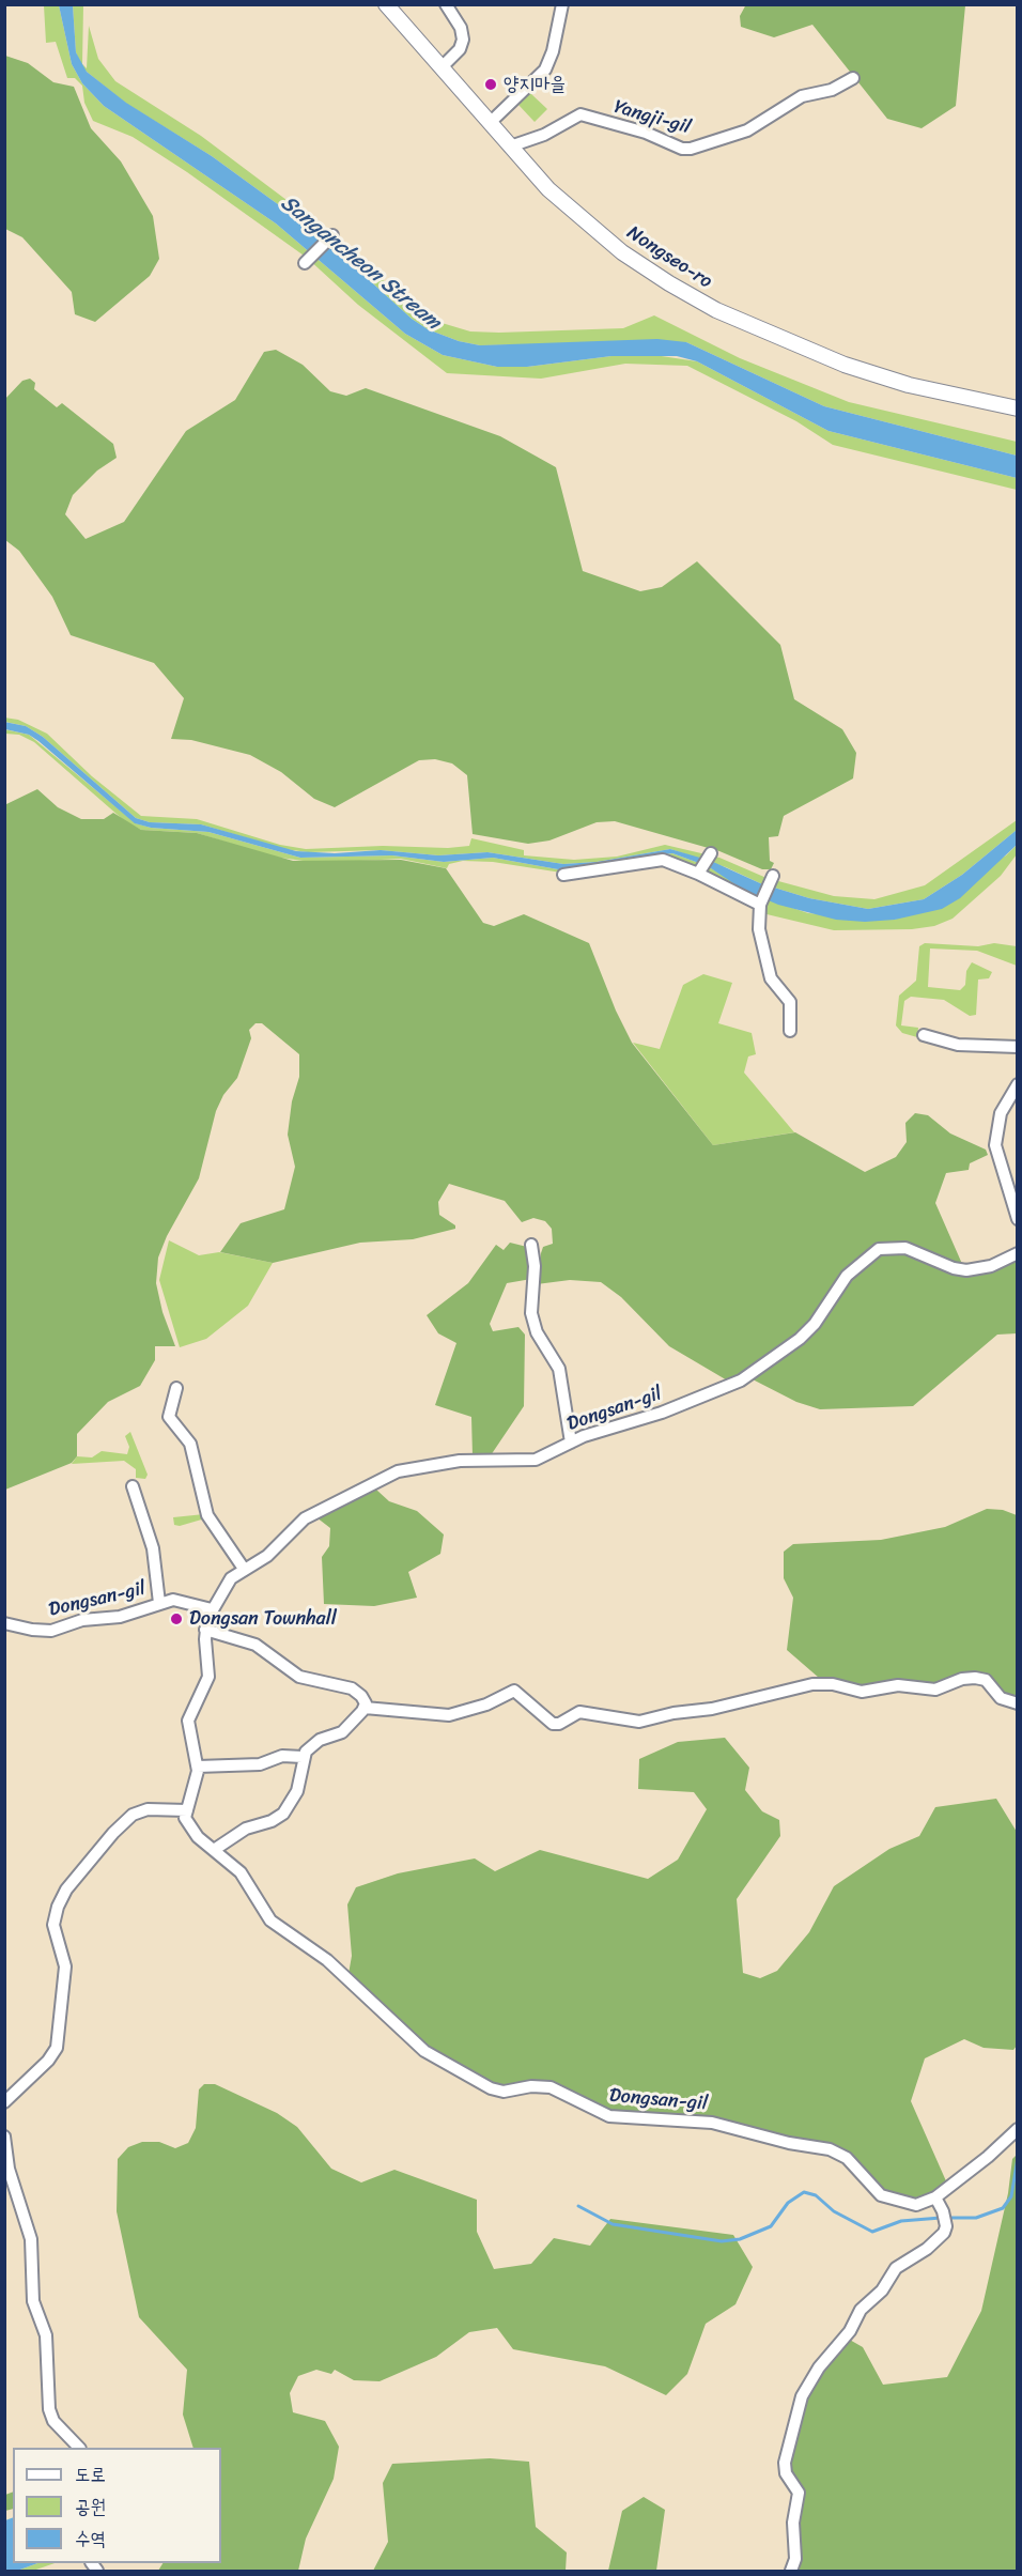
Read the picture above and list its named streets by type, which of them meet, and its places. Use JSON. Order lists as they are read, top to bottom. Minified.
{"streets":{"street":["Yangji-gil","Nongseo-ro","Dongsan-gil"]},"crossings":[["Yangji-gil","Nongseo-ro"]],"water":["Sangancheon Stream"],"places":["양지마을","Dongsan Townhall"],"legend":["도로","공원","수역"]}
